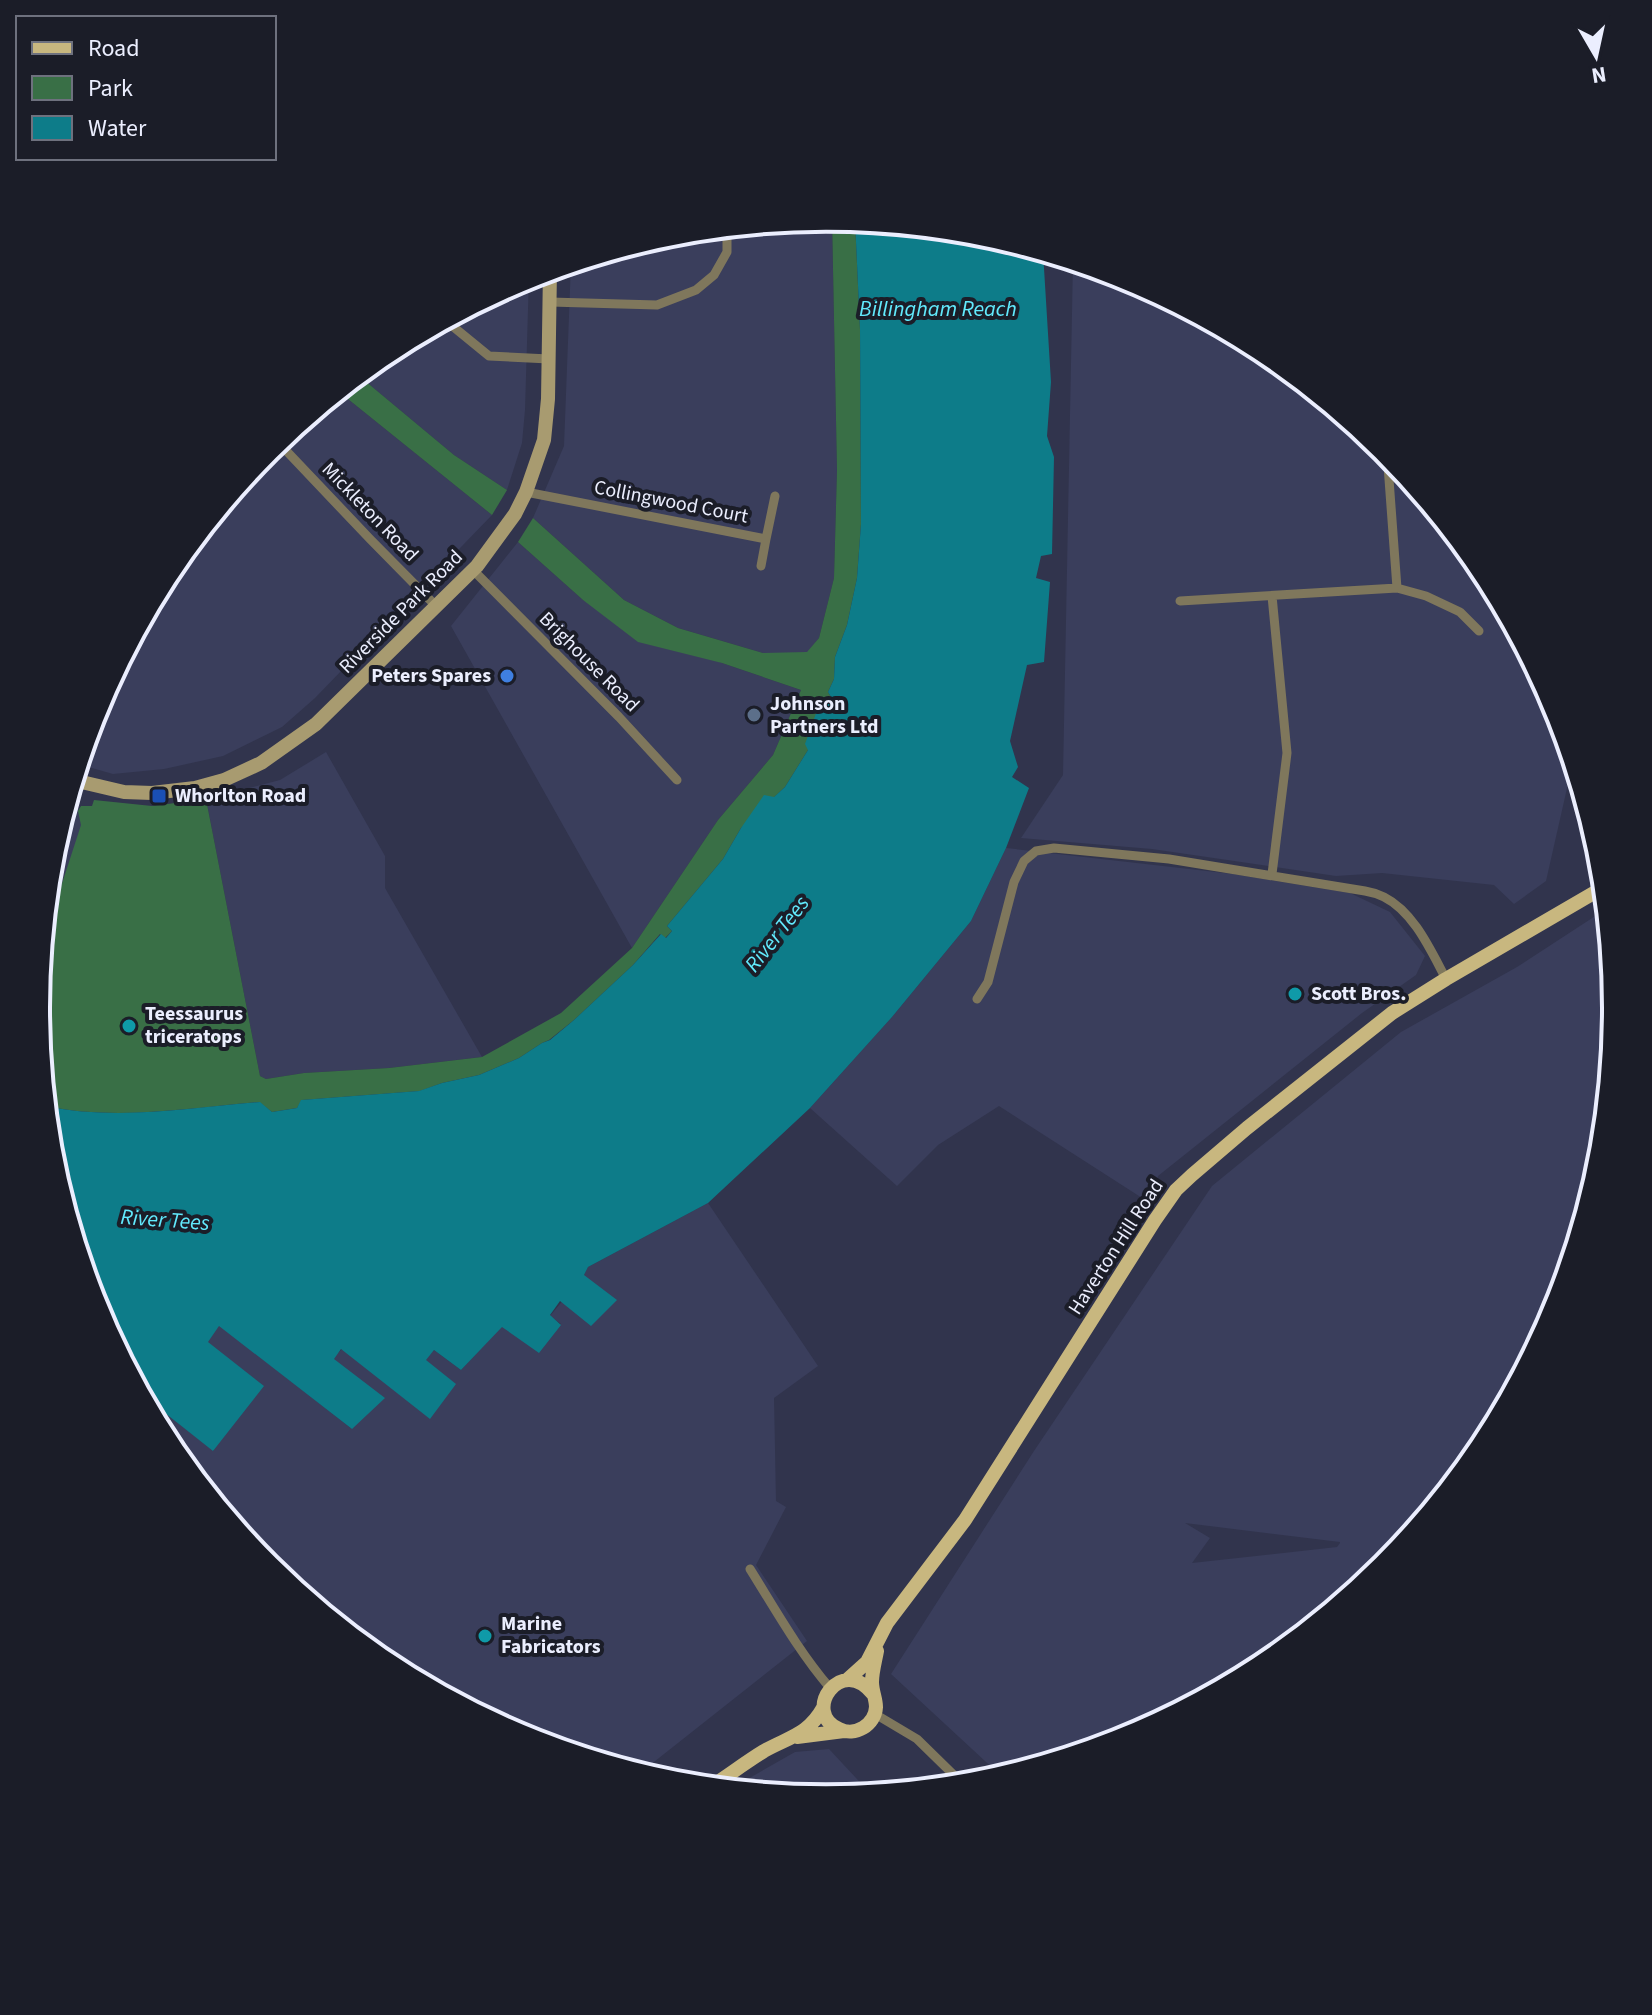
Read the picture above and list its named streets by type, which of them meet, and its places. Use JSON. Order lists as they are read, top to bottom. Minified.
{"streets":{"main road":["Haverton Hill Road"],"street":["Collingwood Court","Mickleton Road","Riverside Park Road","Brighouse Road"]},"crossings":[["Collingwood Court","Riverside Park Road"],["Mickleton Road","Riverside Park Road"],["Riverside Park Road","Brighouse Road"]],"water":["Billingham Reach","River Tees"],"places":{"other":["Peters Spares","Johnson Partners Ltd","Scott Bros.","Teessaurus triceratops","Marine Fabricators"],"transit":["Whorlton Road"]},"legend":["Road","Park","Water"],"north":"bottom"}
